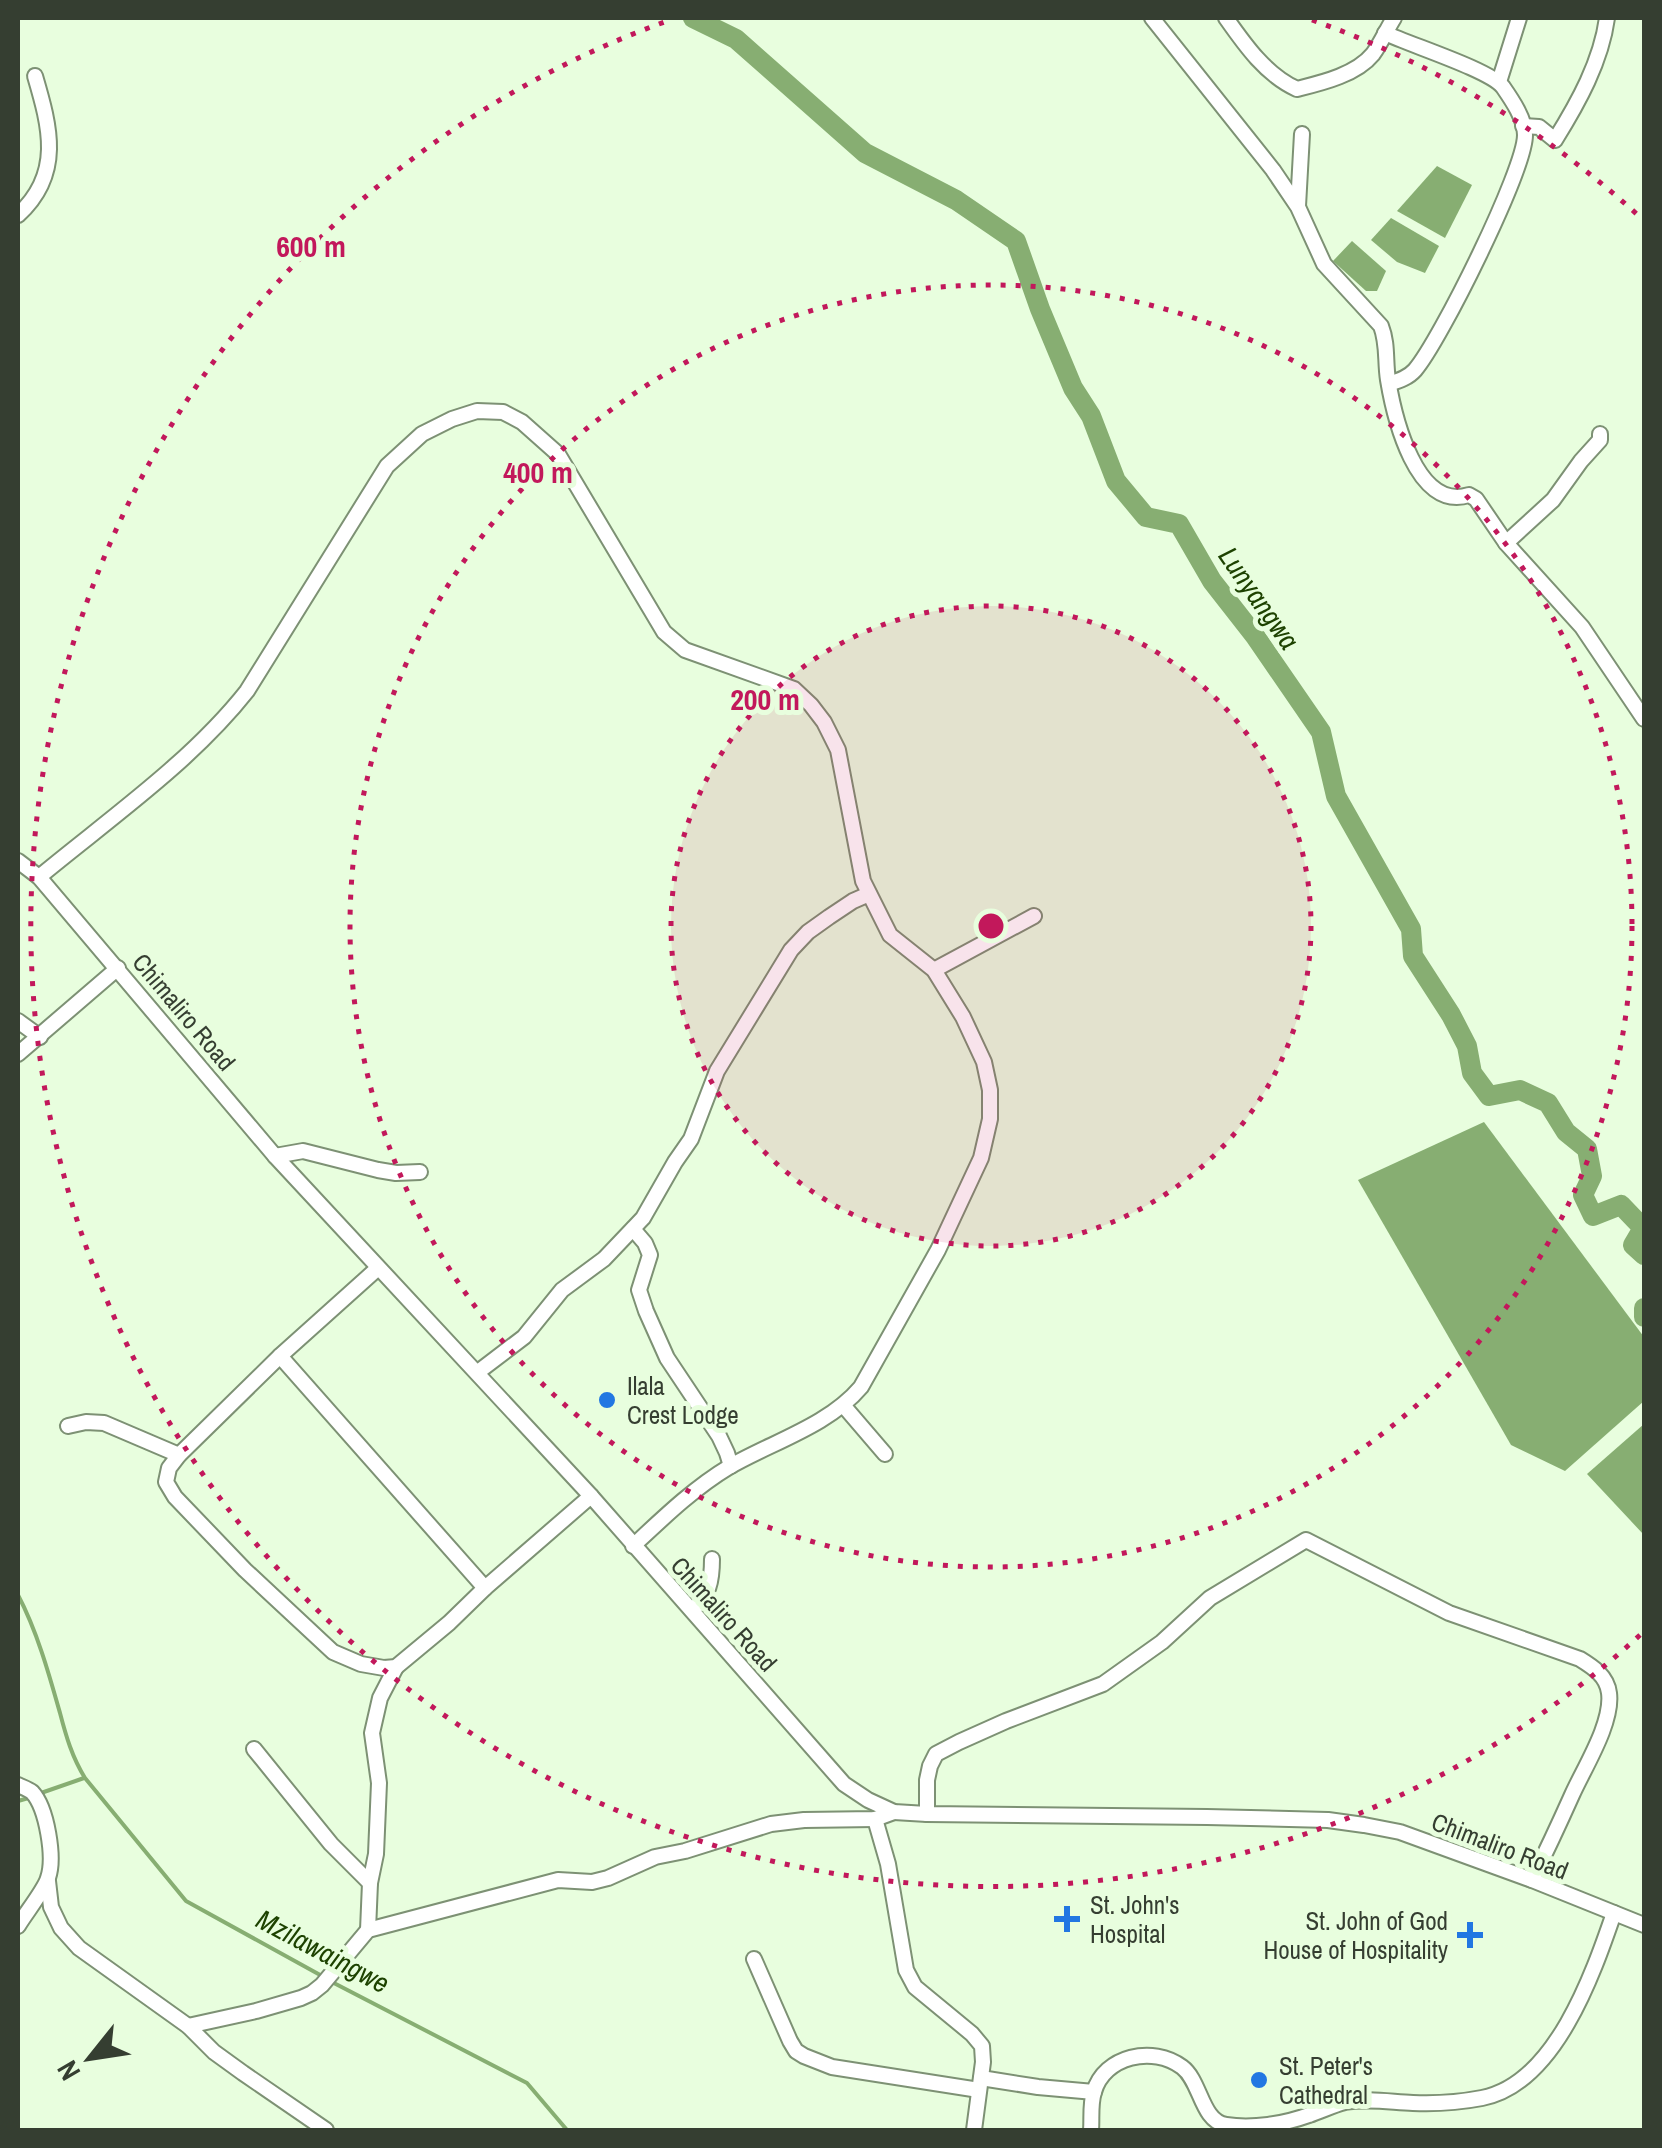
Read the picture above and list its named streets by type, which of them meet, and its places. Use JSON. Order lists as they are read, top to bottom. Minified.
{"streets":{"street":["Chimaliro Road"]},"water":["Lunyangwa","Mzilawaingwe"],"places":{"other":["Ilala Crest Lodge","St. Peter's Cathedral"],"health":["St. John's Hospital","St. John of God House of Hospitality"]},"north":"bottom left","rings":["600 m","400 m","200 m"]}
